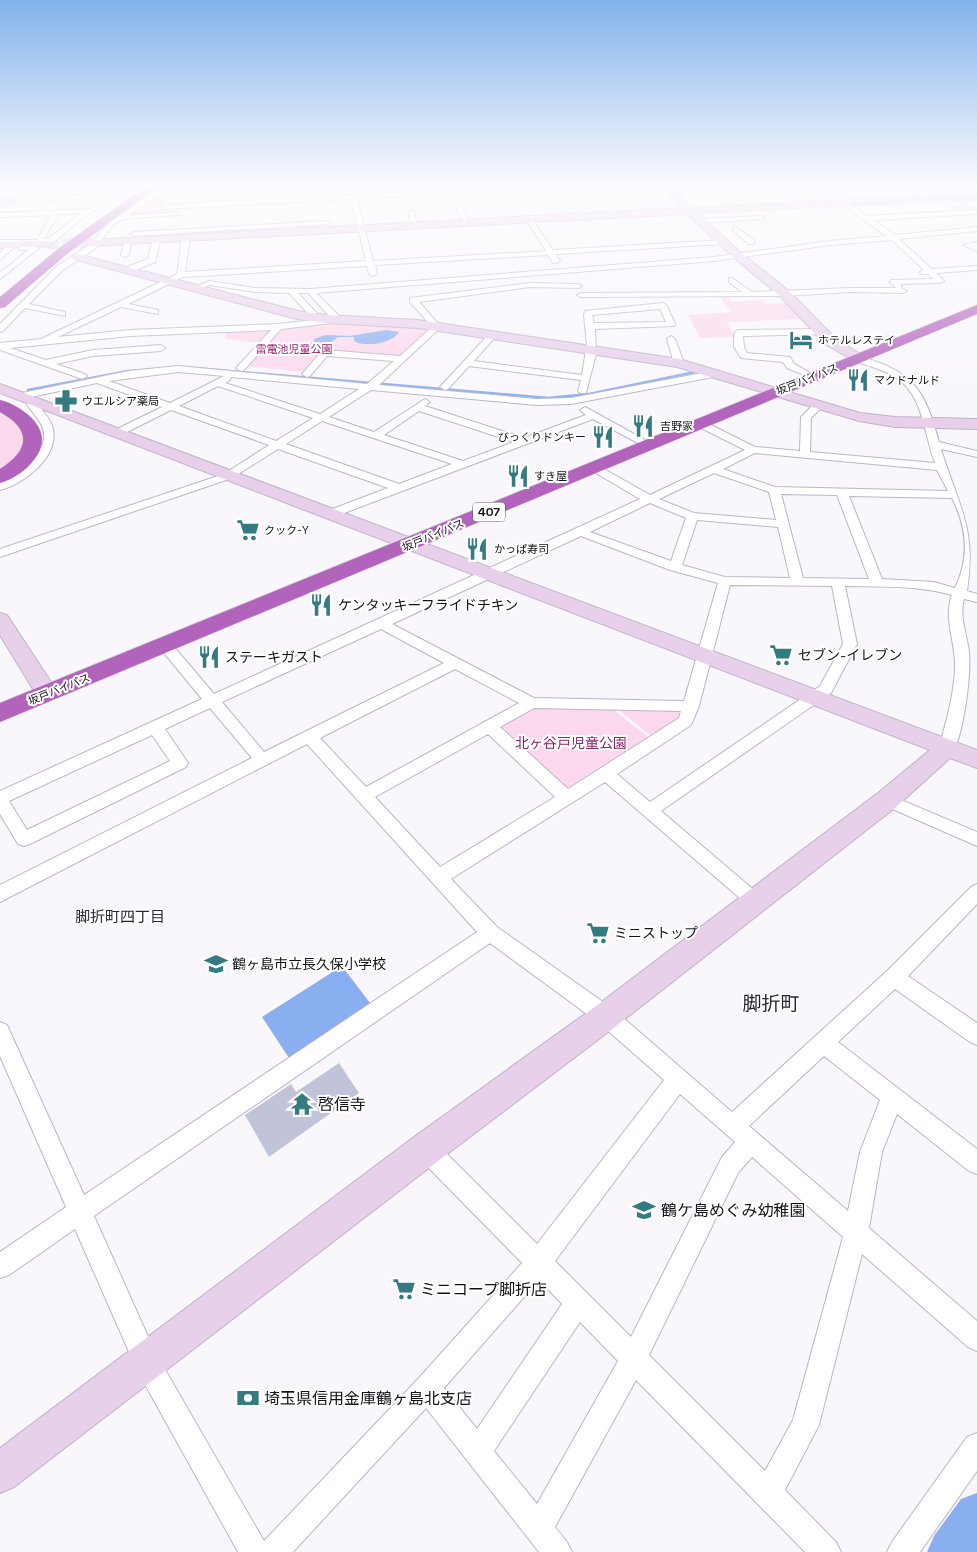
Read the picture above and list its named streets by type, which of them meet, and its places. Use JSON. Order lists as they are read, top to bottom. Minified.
{"streets":{"highway":["坂戸バイパス","407"]},"districts":["脚折町四丁目","脚折町"],"parks":["雷電池児童公園","北ヶ谷戸児童公園"],"places":{"hotel":["ホテルレステイ"],"restaurant":["マクドナルド","吉野家","びっくりドンキー","すき屋","かっぱ寿司","ケンタッキーフライドチキン","ステーキガスト"],"pharmacy":["ウエルシア薬局"],"supermarket":["クック-Y","セブン-イレブン","ミニストップ","ミニコープ脚折店"],"school or university":["鶴ヶ島市立長久保小学校","鶴ケ島めぐみ幼稚園"],"temple":["啓信寺"],"bank":["埼玉県信用金庫鶴ヶ島北支店"]}}
